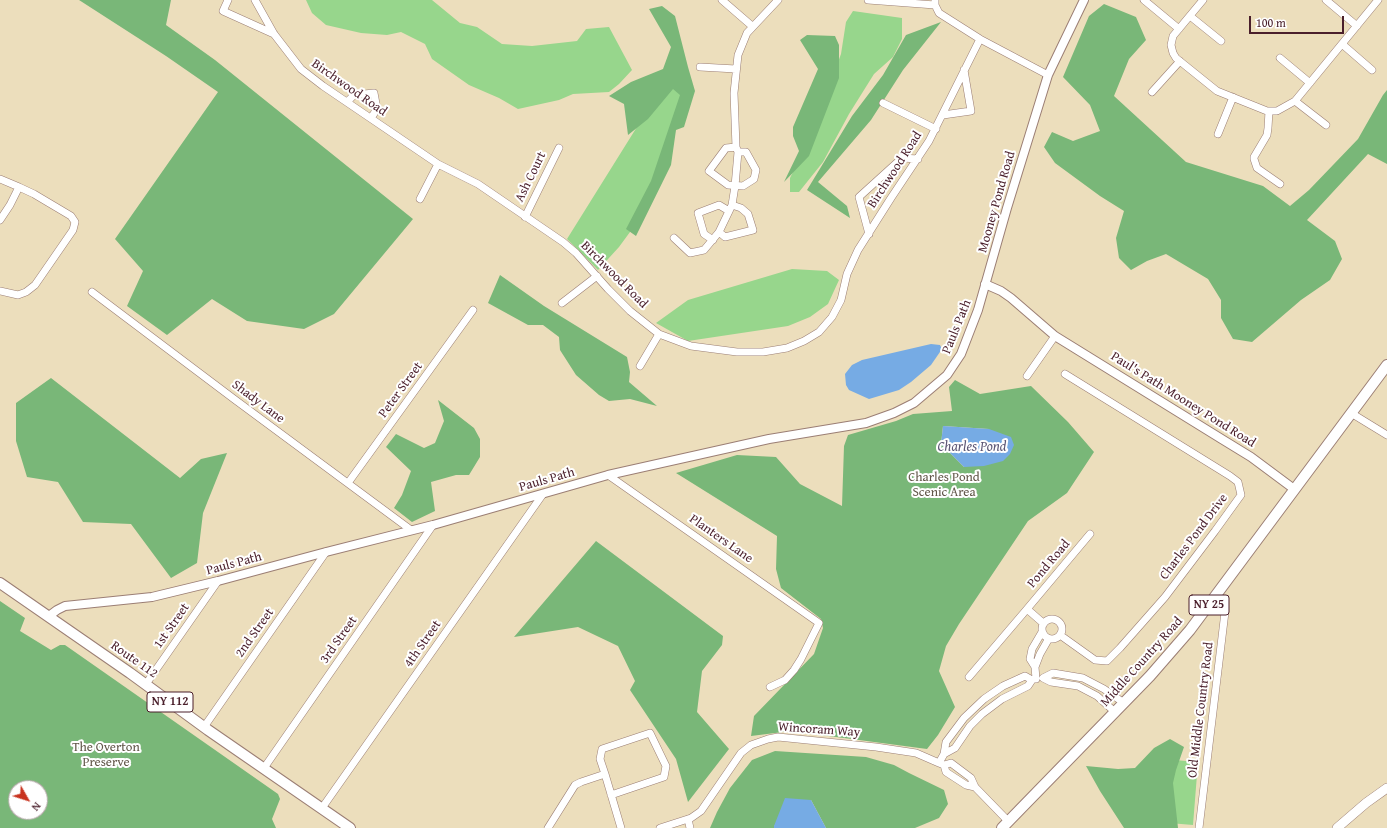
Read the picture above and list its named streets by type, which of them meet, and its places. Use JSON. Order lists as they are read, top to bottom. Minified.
{"streets":{"main road":["NY 25","Route 112","Middle Country Road","NY 112"],"street":["Birchwood Road","Ash Court","Mooney Pond Road","Pauls Path","Peter Street","Paul's Path Mooney Pond Road","Shady Lane","Charles Pond Drive","Planters Lane","Pond Road","1st Street","2nd Street","3rd Street","4th Street","Old Middle Country Road","Wincoram Way"]},"crossings":[["Birchwood Road","Ash Court"],["Mooney Pond Road","Pauls Path"],["Pauls Path","Shady Lane"],["Pauls Path","Planters Lane"],["Pauls Path","1st Street"],["Pauls Path","2nd Street"],["Pauls Path","3rd Street"],["Pauls Path","4th Street"],["Pauls Path","Route 112"],["Peter Street","Shady Lane"],["Paul's Path Mooney Pond Road","Middle Country Road"],["1st Street","Route 112"],["2nd Street","Route 112"],["3rd Street","Route 112"],["4th Street","Route 112"],["Middle Country Road","Old Middle Country Road"],["Middle Country Road","Wincoram Way"]],"water":["Charles Pond"],"parks":["Charles Pond Scenic Area","The Overton Preserve"],"scale_bar":"100 m","north":"bottom right"}
